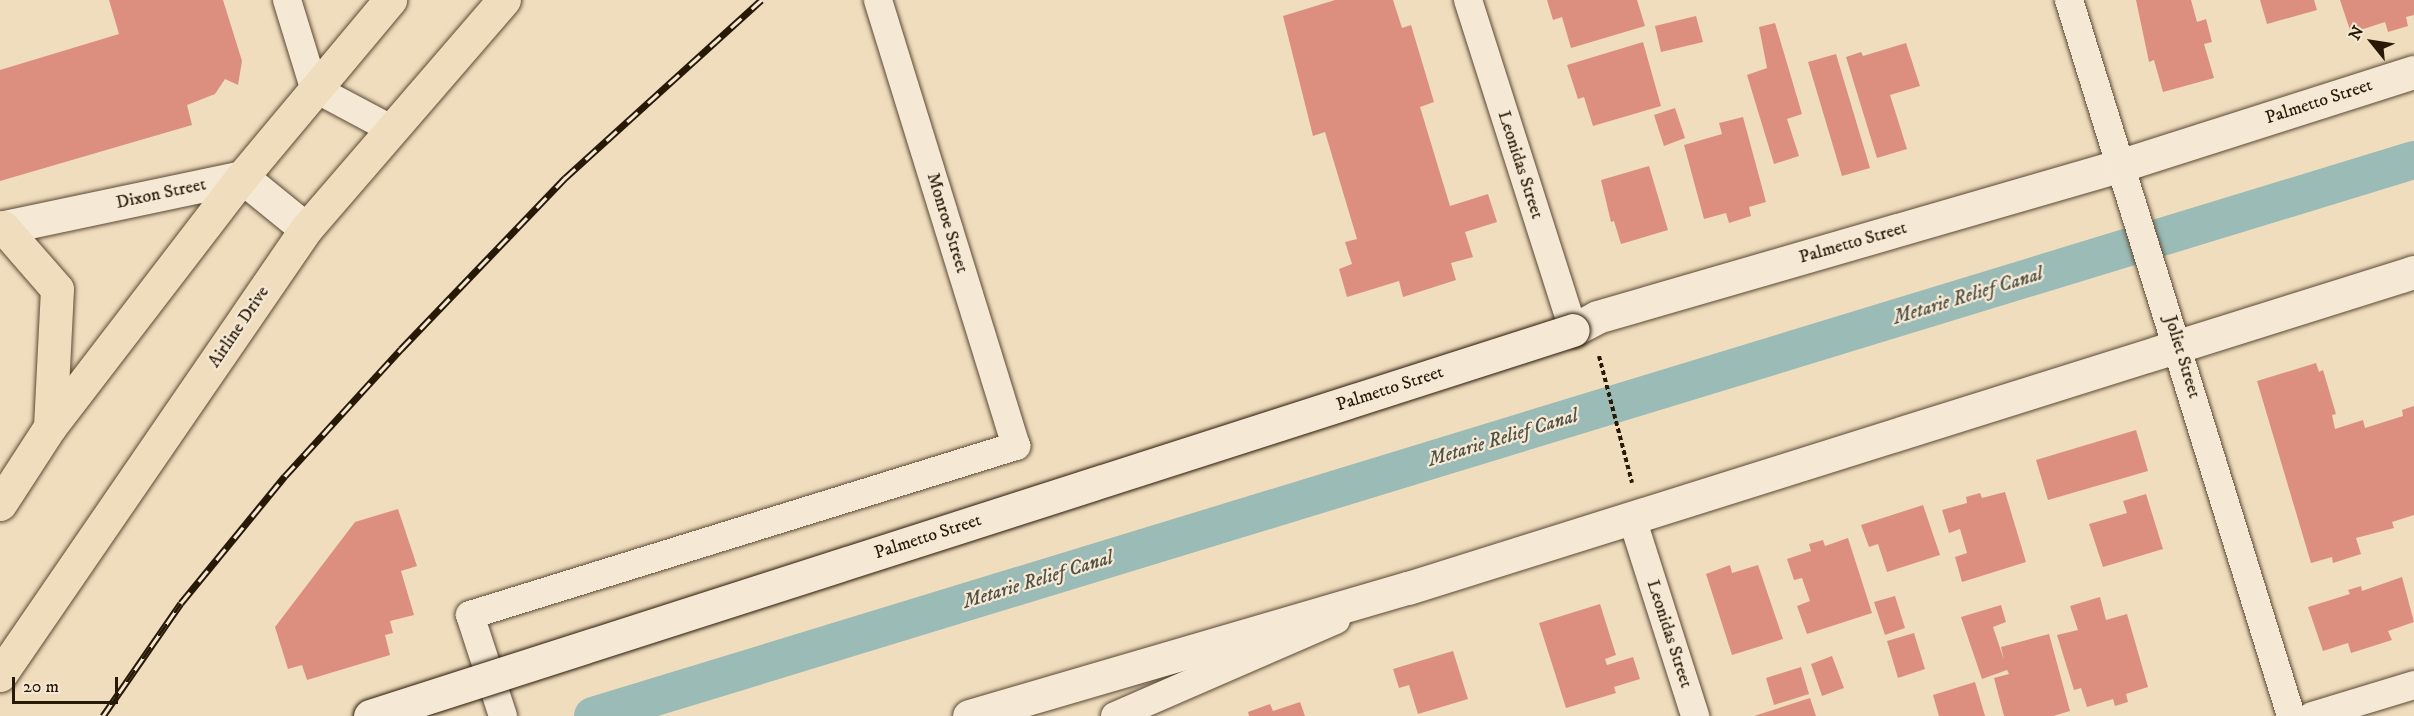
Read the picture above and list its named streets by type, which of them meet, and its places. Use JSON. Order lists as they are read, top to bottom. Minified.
{"streets":{"highway":["Airline Drive"],"street":["Palmetto Street","Leonidas Street","Dixon Street","Monroe Street","Joliet Street"]},"crossings":[["Palmetto Street","Leonidas Street"],["Palmetto Street","Joliet Street"]],"water":["Metarie Relief Canal"],"scale_bar":"20 m","north":"top left"}
